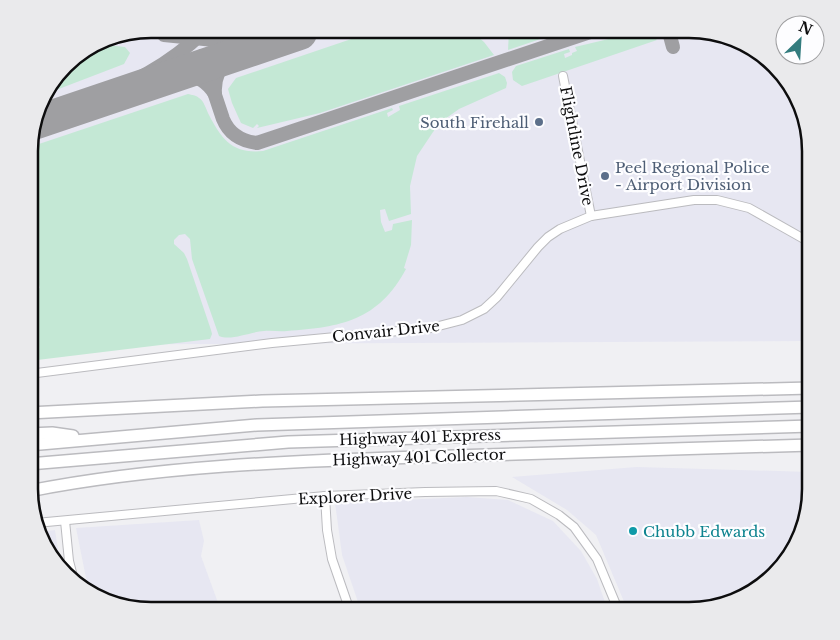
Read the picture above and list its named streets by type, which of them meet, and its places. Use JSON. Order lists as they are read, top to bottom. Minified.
{"streets":{"highway":["Highway 401 Express","Highway 401 Collector"],"street":["Flightline Drive","Convair Drive","Explorer Drive"]},"crossings":[["Flightline Drive","Convair Drive"]],"places":["South Firehall","Peel Regional Police - Airport Division","Chubb Edwards"],"north":"top right"}
